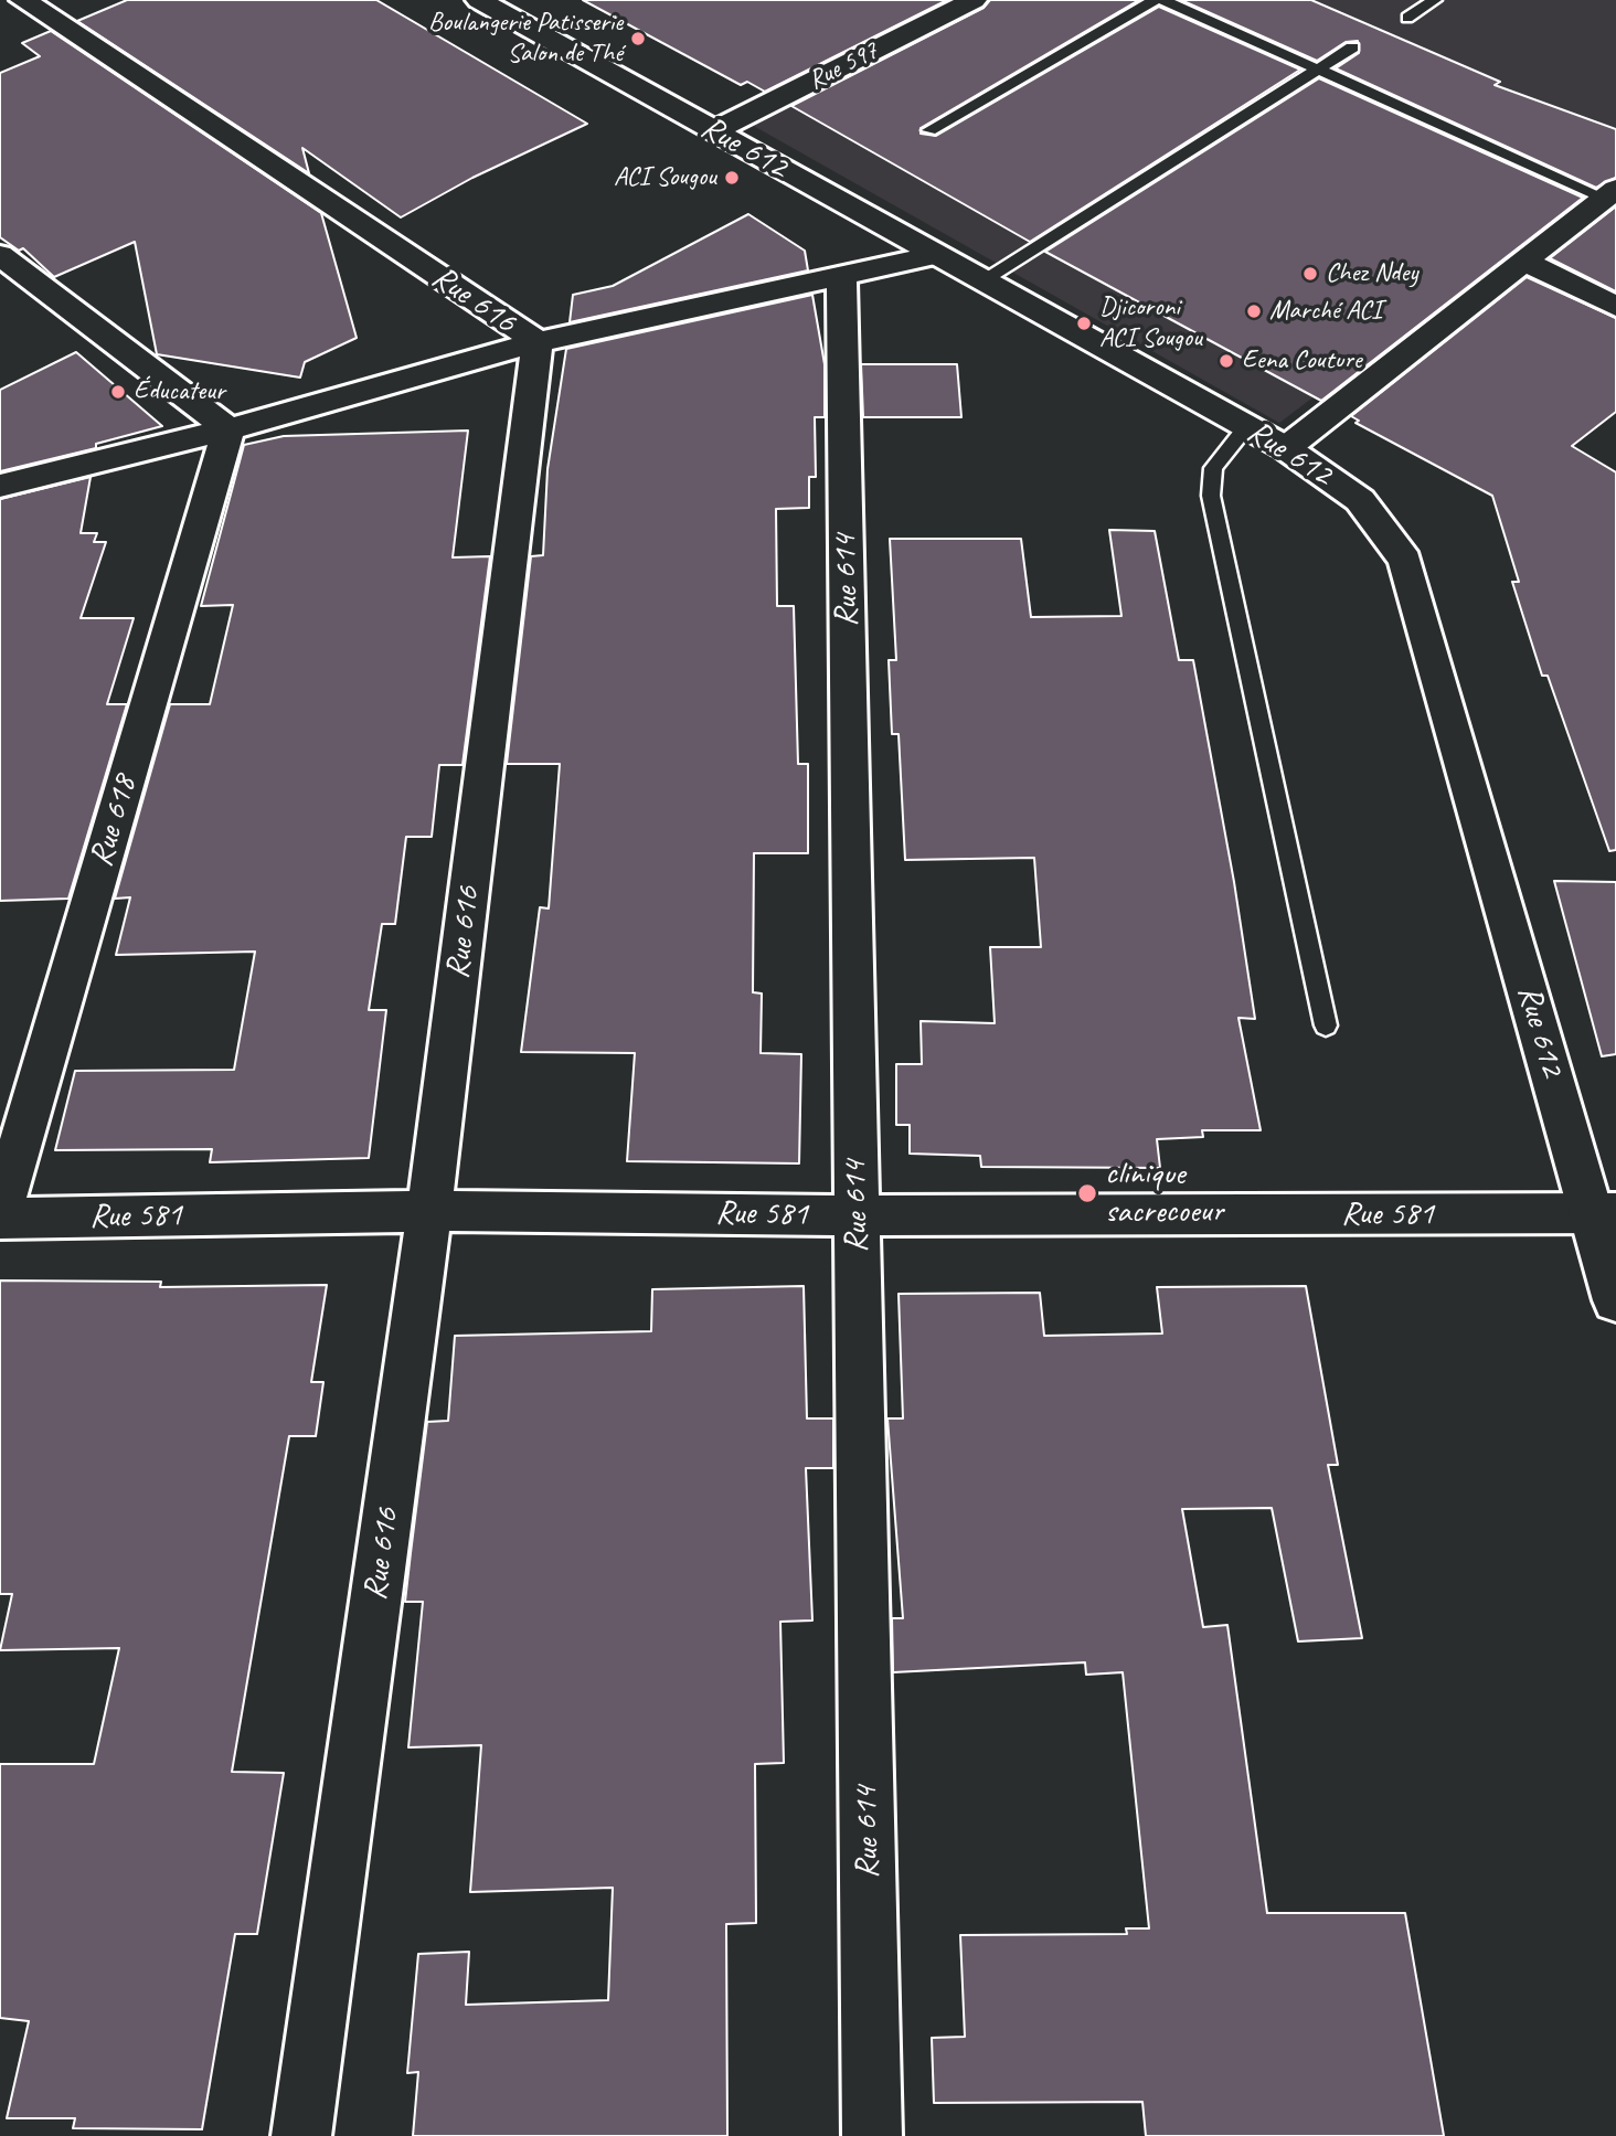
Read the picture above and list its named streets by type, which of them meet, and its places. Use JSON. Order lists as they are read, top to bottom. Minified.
{"streets":{"street":["Rue 597","Rue 612","Rue 616","Rue 614","Rue 618","Rue 581"]},"crossings":[["Rue 597","Rue 612"],["Rue 612","Rue 581"],["Rue 616","Rue 581"],["Rue 614","Rue 581"],["Rue 618","Rue 581"]],"places":["Boulangerie Patisserie Salon de Thé","ACI Sougou","Chez Ndey","Marché ACI","Djicoroni ACI Sougou","Eena Couture","Éducateur","clinique sacrecoeur"]}
